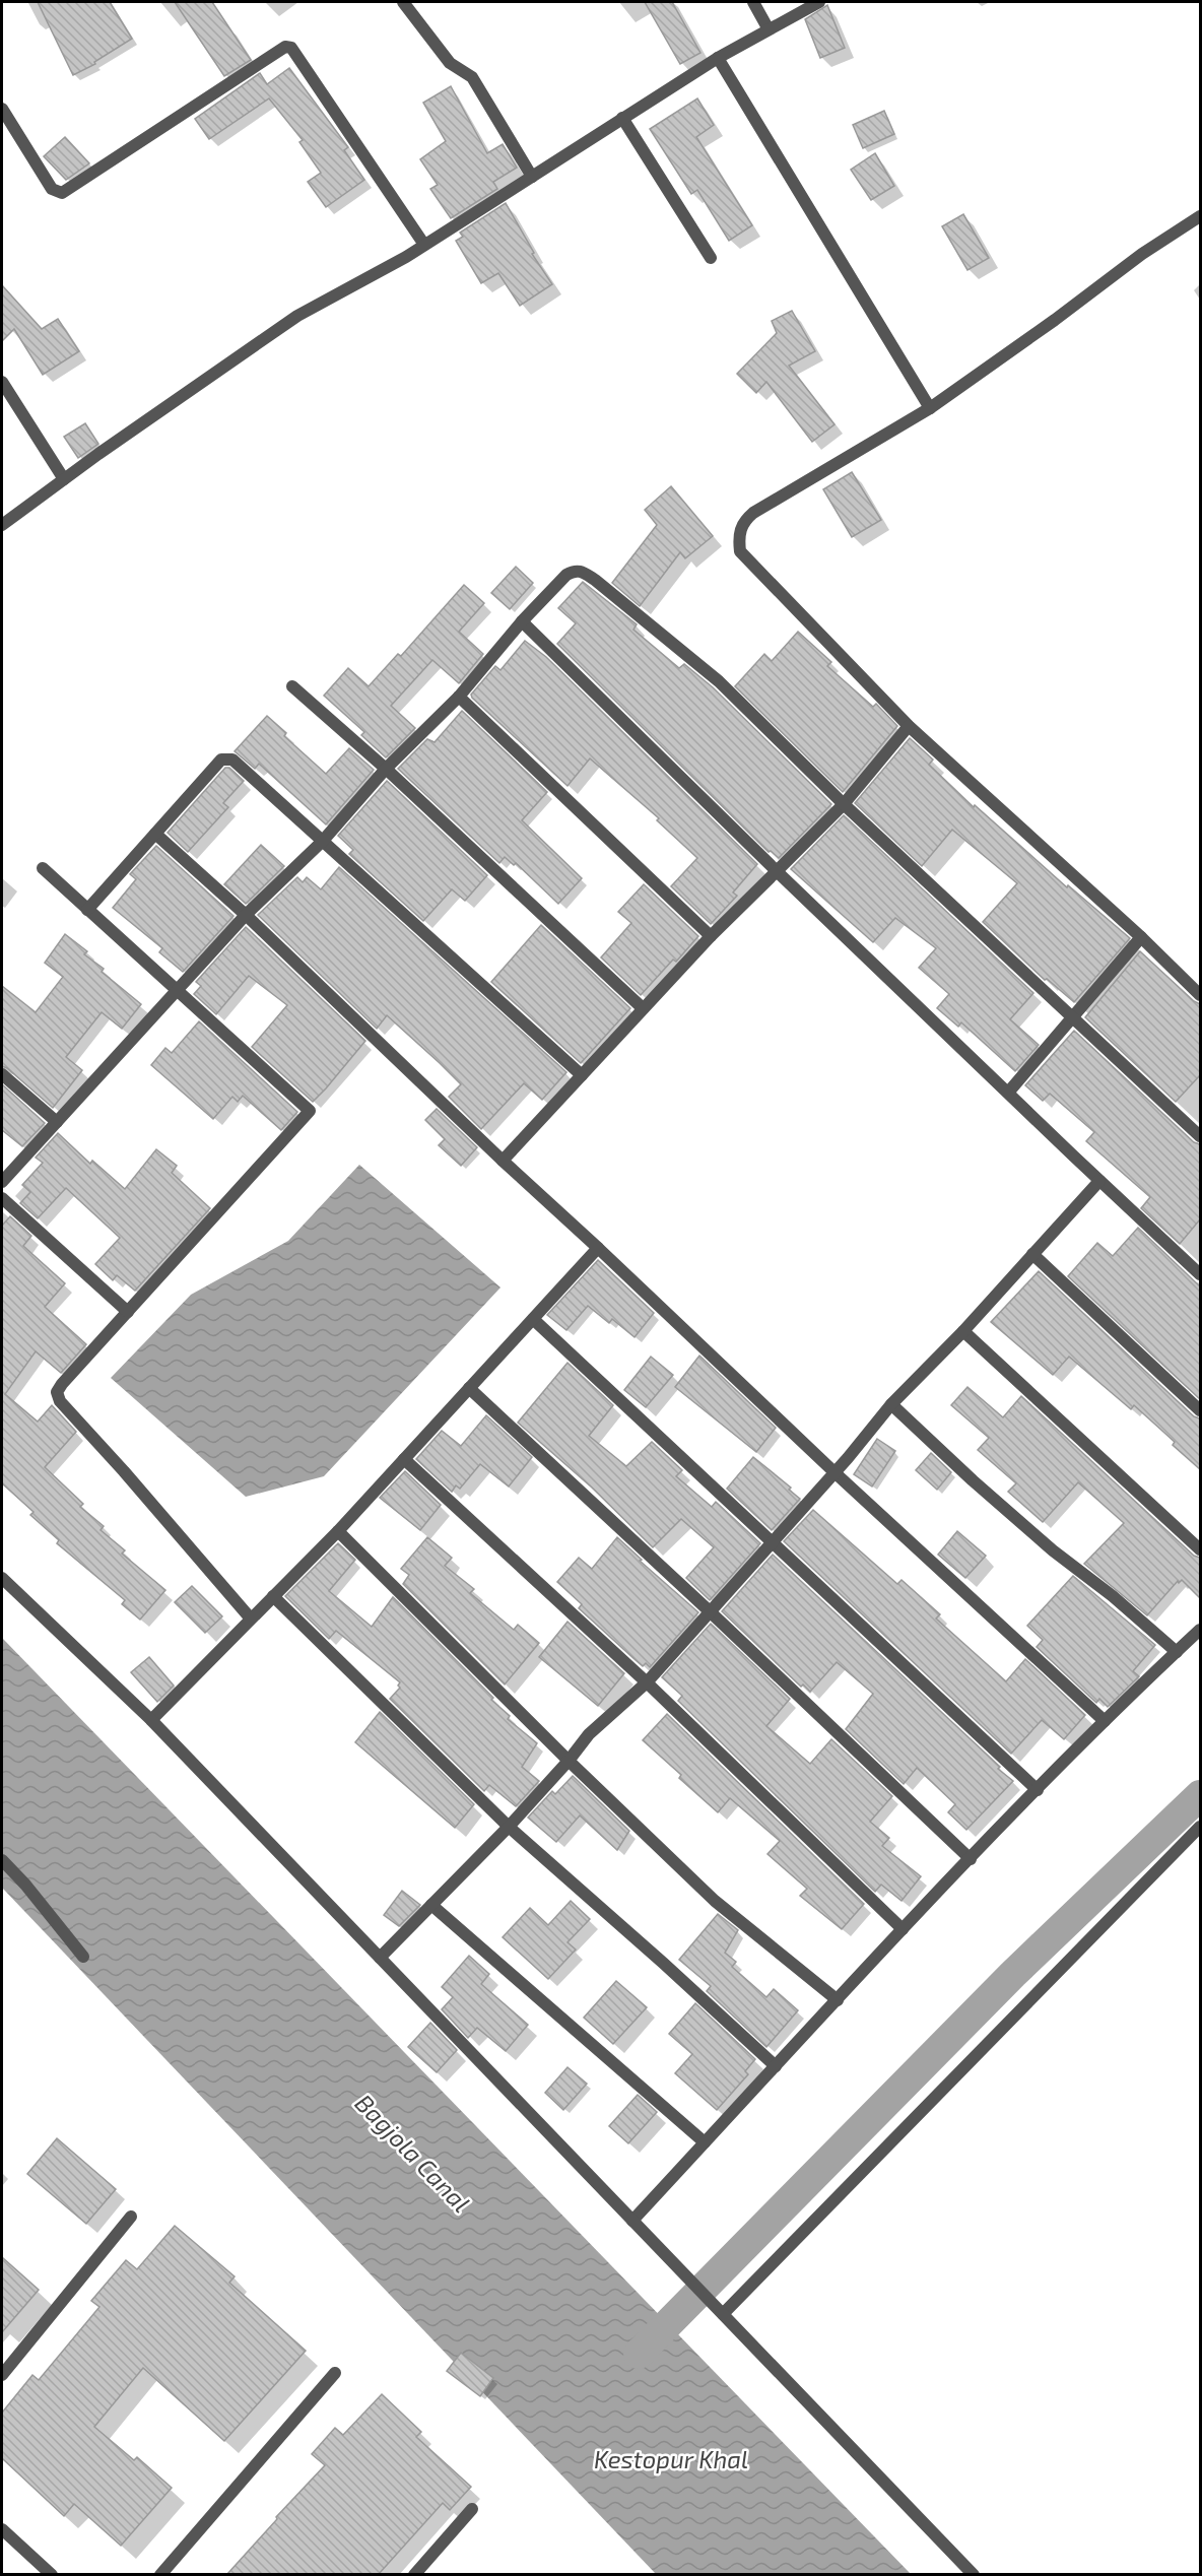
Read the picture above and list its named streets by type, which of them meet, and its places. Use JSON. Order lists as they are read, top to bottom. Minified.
{"water":["Bagjola Canal","Kestopur Khal"]}
